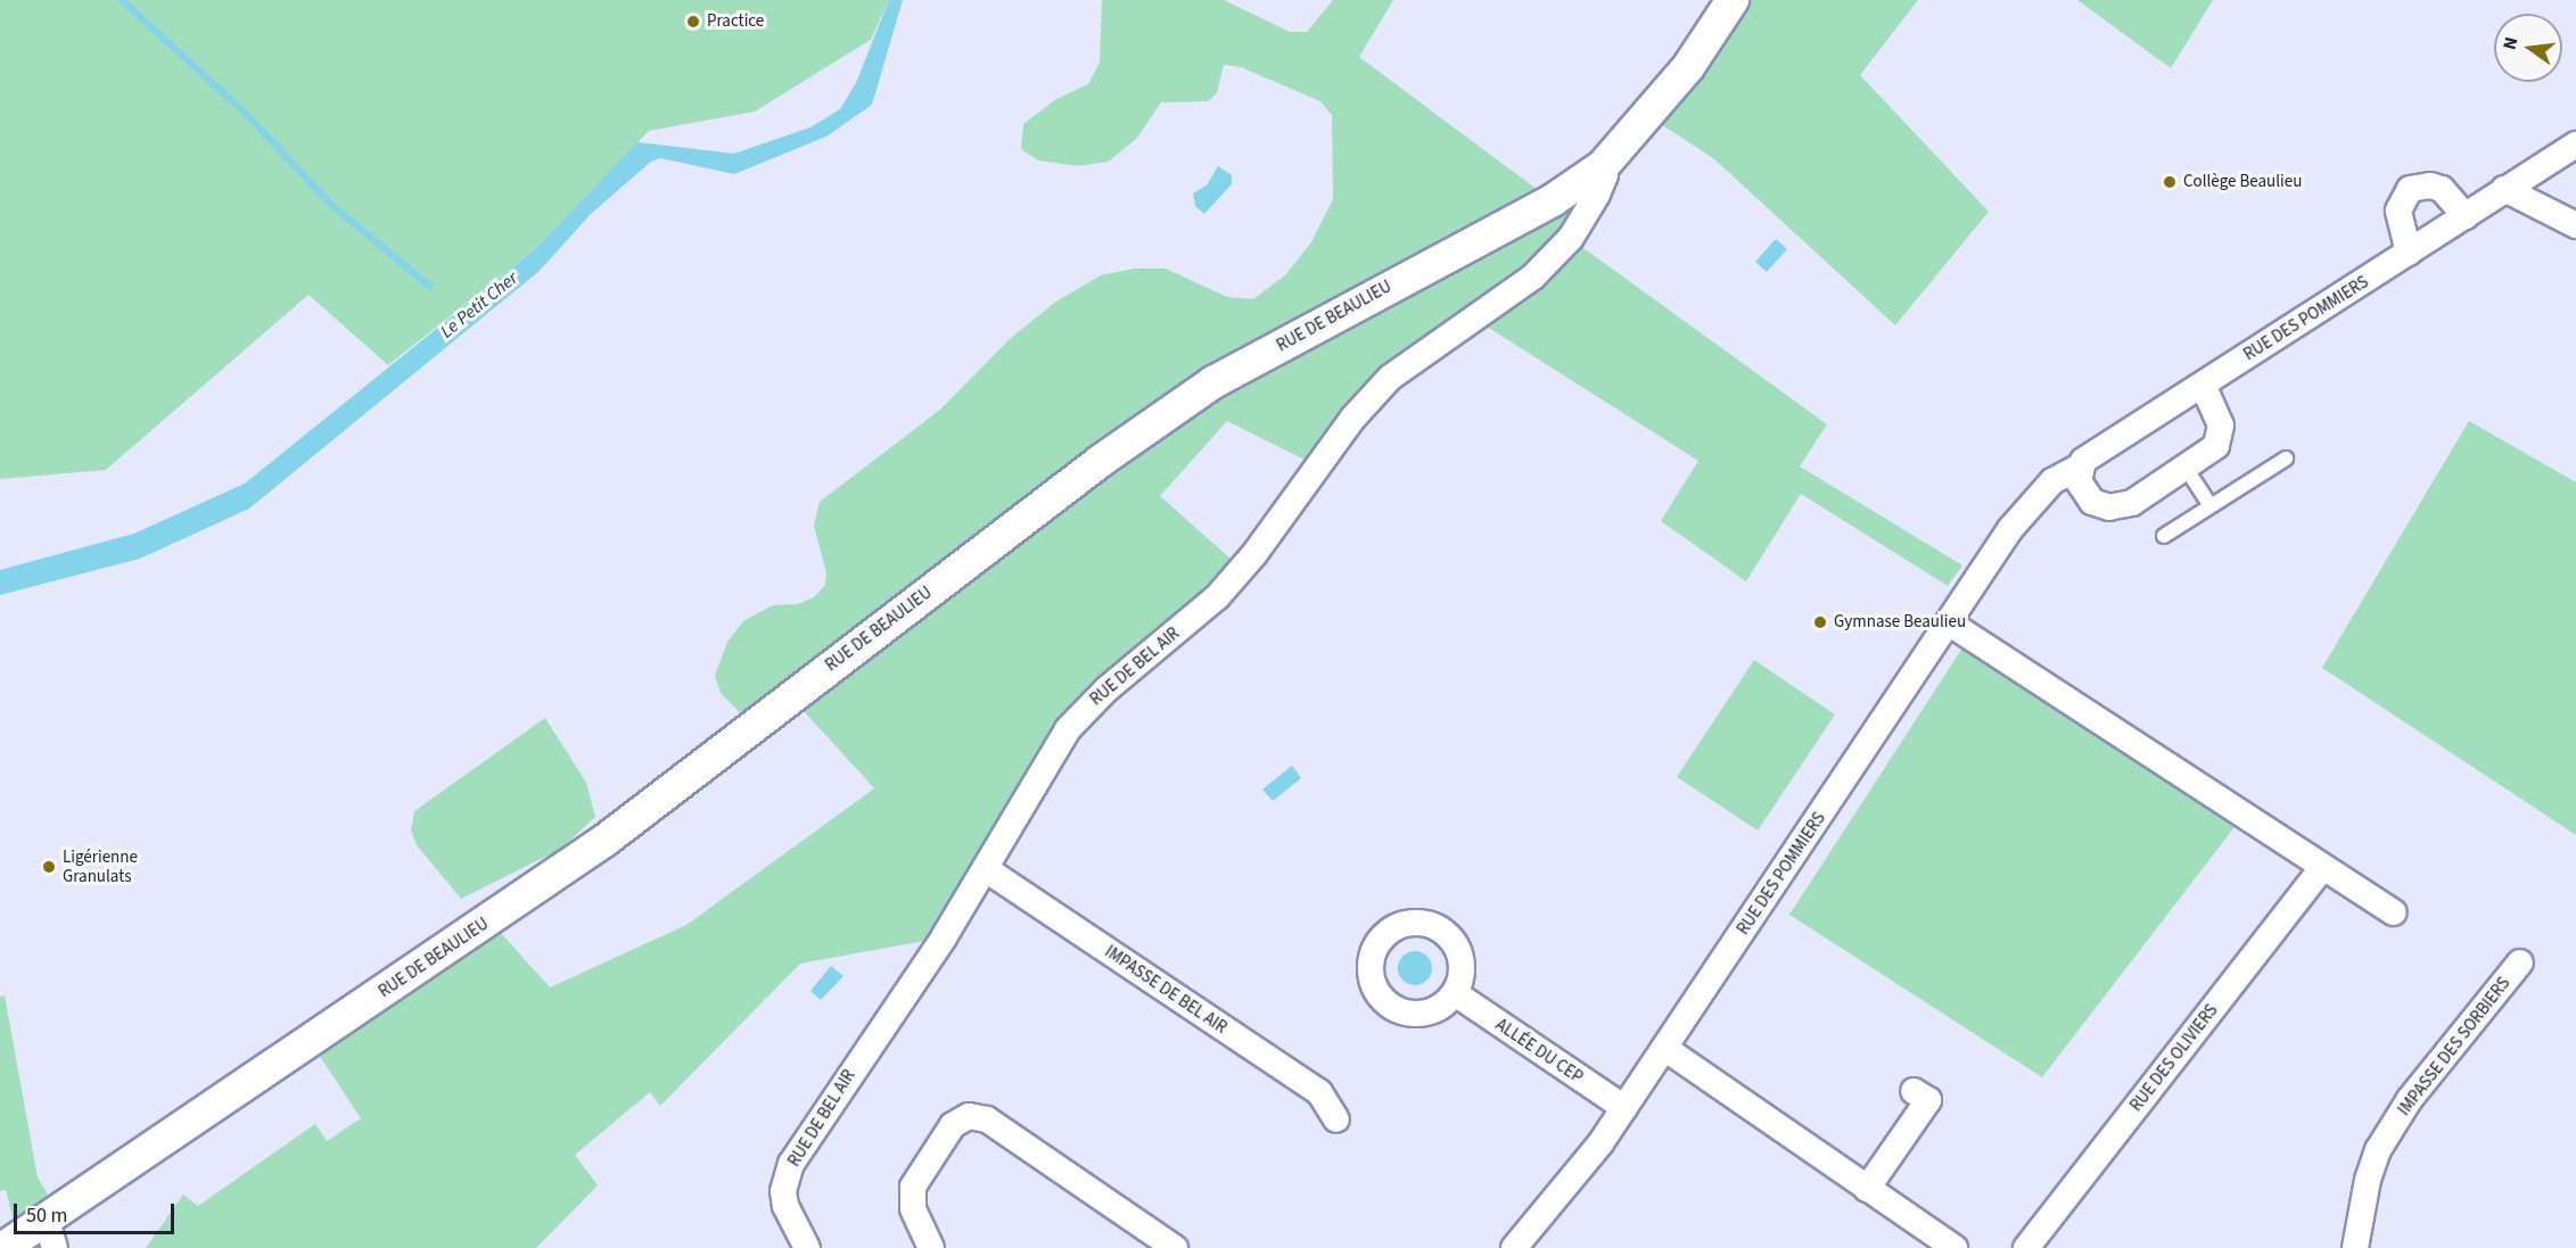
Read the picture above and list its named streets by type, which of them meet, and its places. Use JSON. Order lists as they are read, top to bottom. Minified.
{"streets":{"street":["RUE DE BEAULIEU","RUE DES POMMIERS","RUE DE BEL AIR","IMPASSE DE BEL AIR","IMPASSE DES SORBIERS","ALLÉE DU CEP","RUE DES OLIVIERS"]},"crossings":[["RUE DE BEAULIEU","RUE DE BEL AIR"],["RUE DES POMMIERS","ALLÉE DU CEP"],["RUE DE BEL AIR","IMPASSE DE BEL AIR"]],"water":["Le Petit Cher"],"places":["Practice","Collège Beaulieu","Gymnase Beaulieu","Ligérienne Granulats"],"scale_bar":"50 m","north":"left"}
